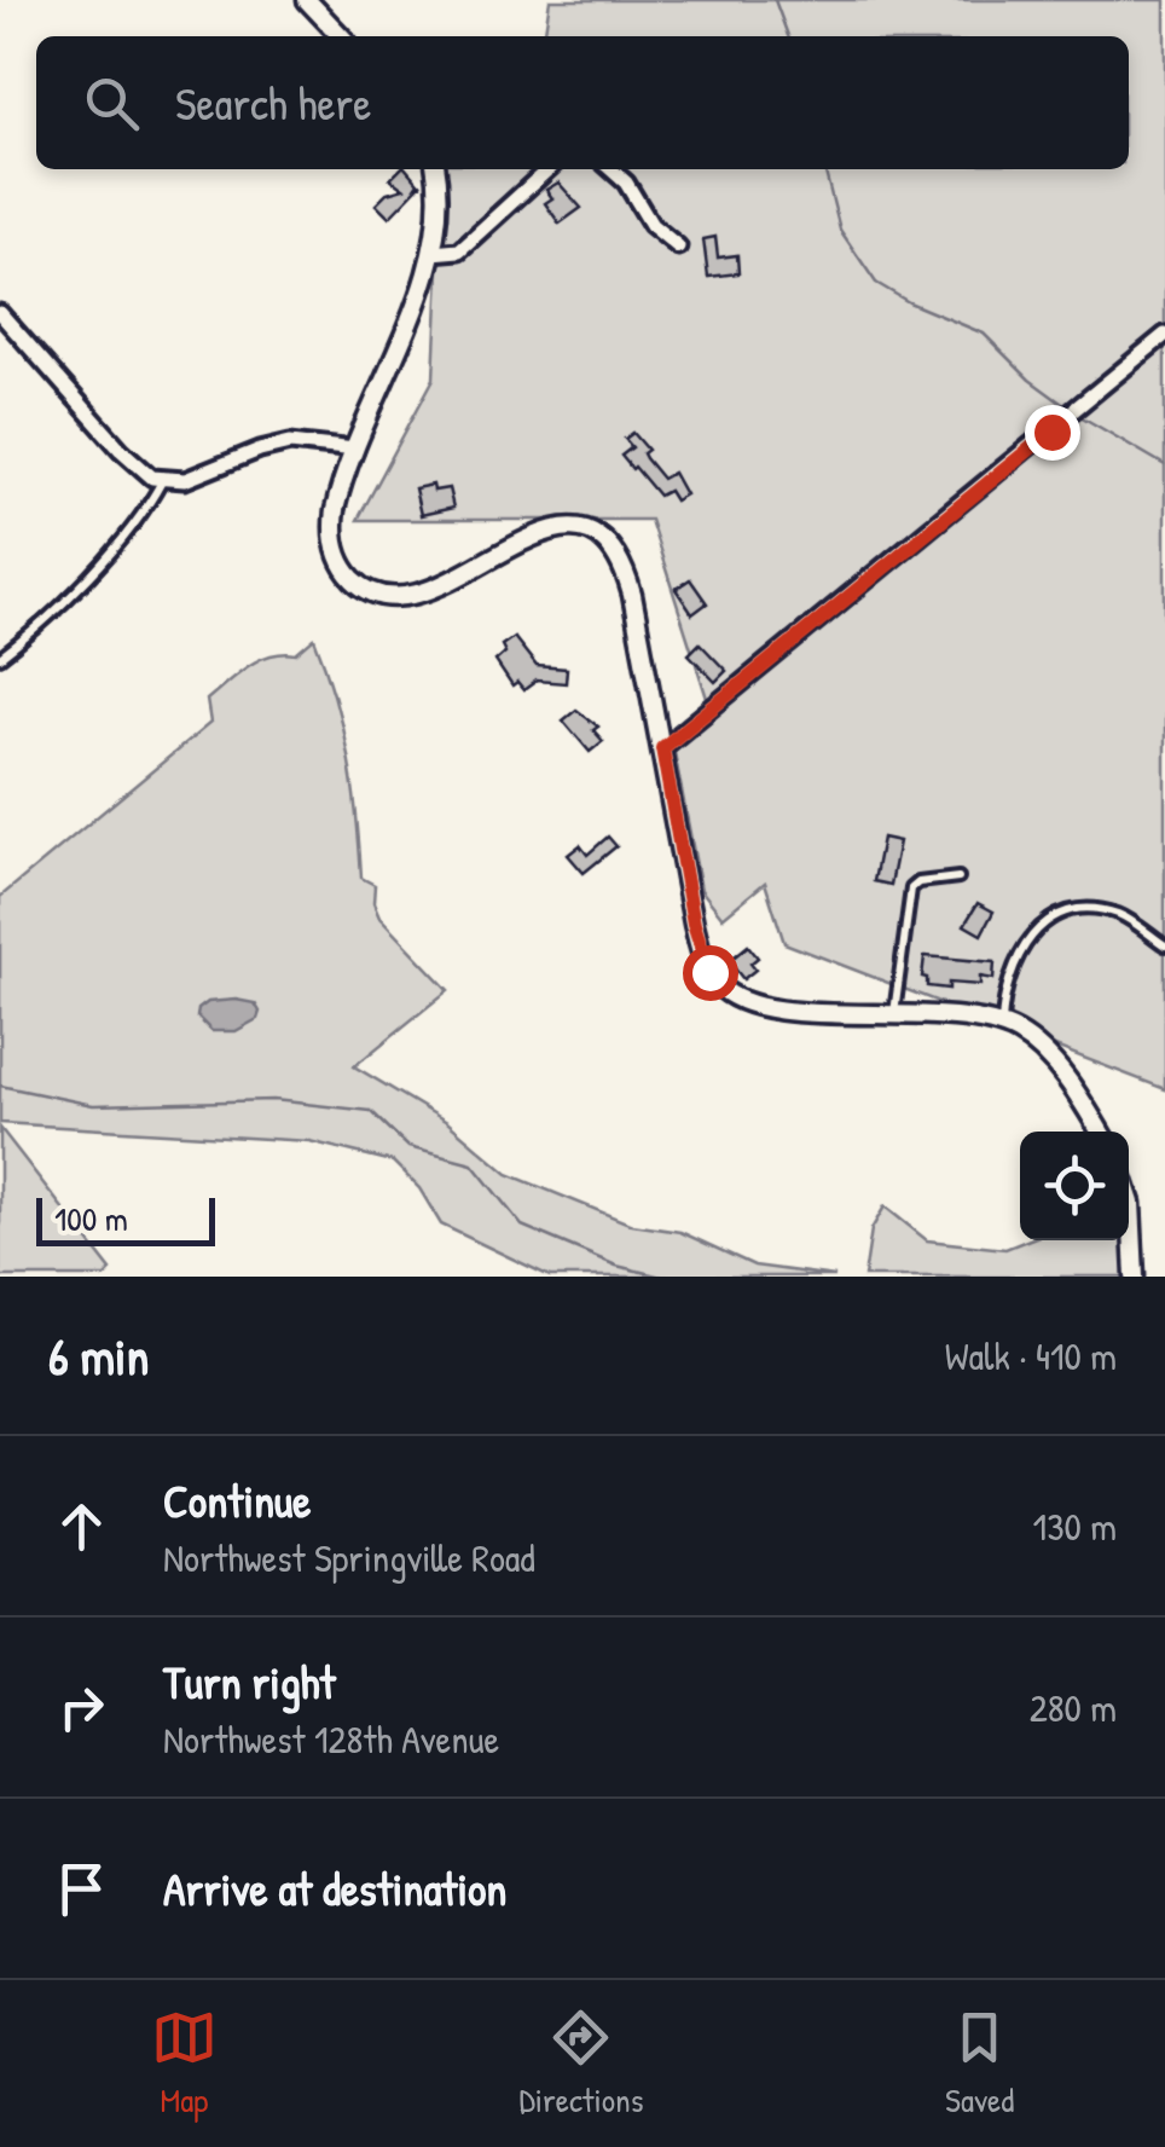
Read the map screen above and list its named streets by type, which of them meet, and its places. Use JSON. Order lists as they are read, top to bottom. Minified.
{"scale_bar":"100 m","page":{"search":"Search here","scale":"100 m","heading":["6 min","Walk · 410 m"],"list":[["Continue","Northwest Springville Road","130 m"],["Turn right","Northwest 128th Avenue","280 m"],"Arrive at destination"],"nav":["Map","Directions","Saved"]}}
